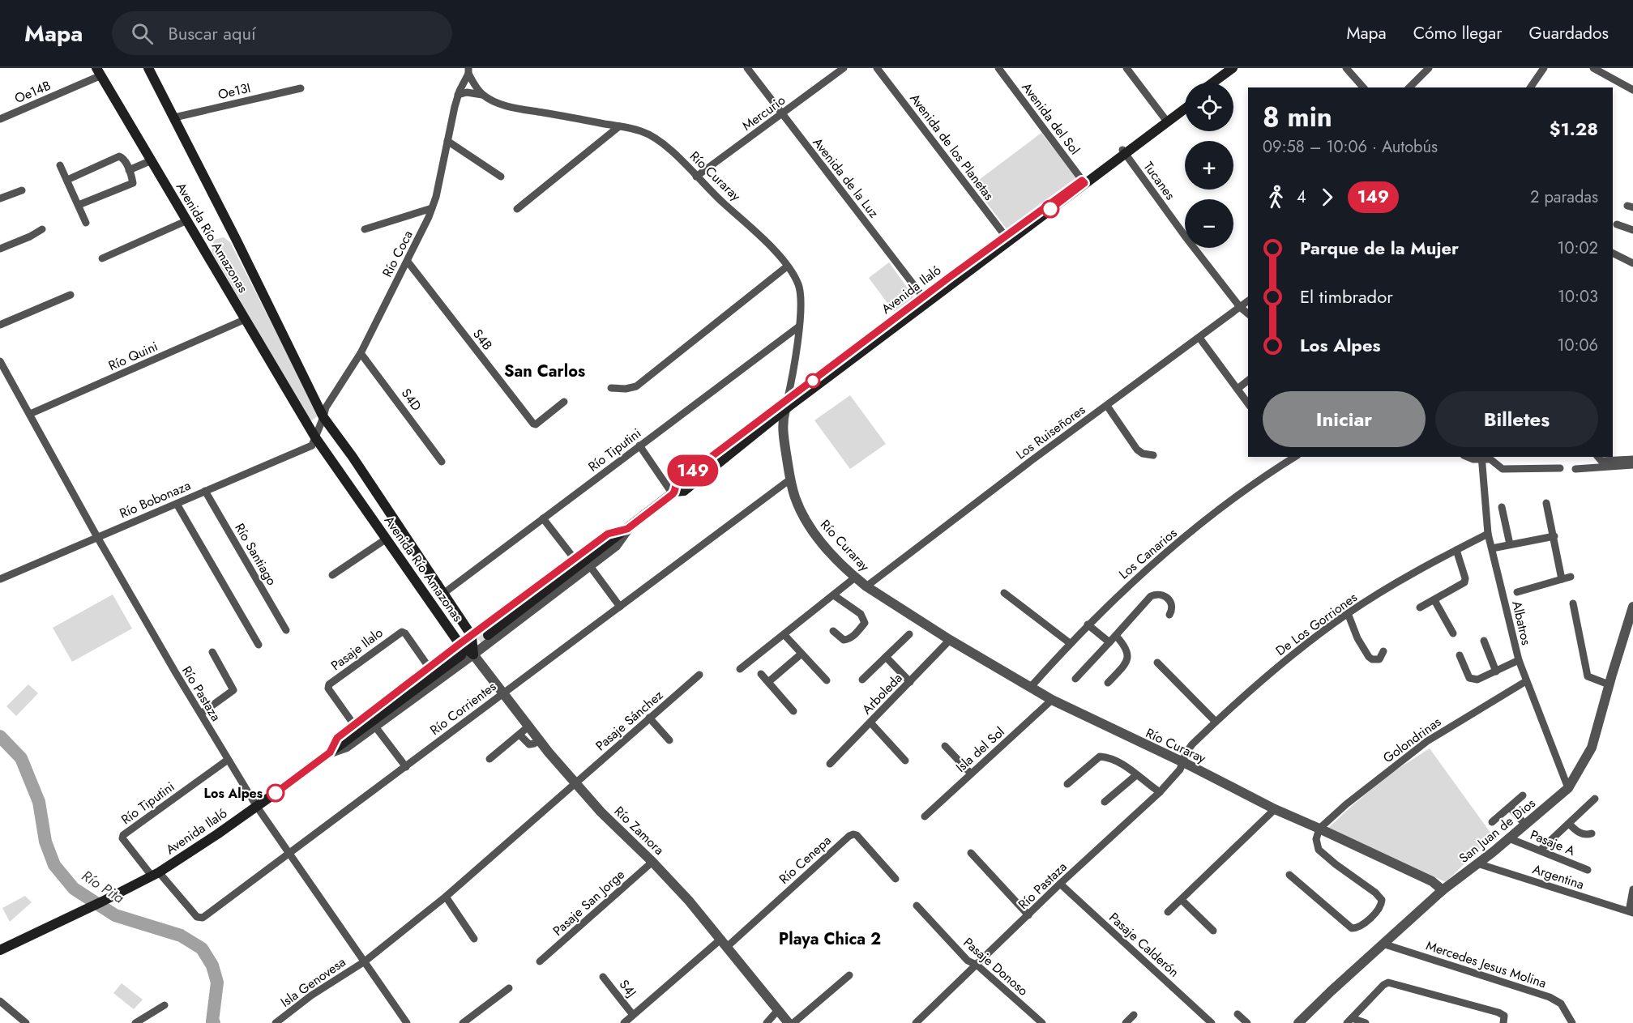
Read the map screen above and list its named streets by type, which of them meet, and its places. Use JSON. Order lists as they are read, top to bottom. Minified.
{"streets":{"main road":["Avenida Río Amazonas","Avenida Ilaló"],"street":["Oe13I","Oe14B","Mercurio","Avenida del Sol","Avenida de los Planetas","Río Curaray","Avenida de la Luz","Tucanes","Río Coca","S4B","Río Quini","S4D","Los Ruiseñores","Río Tiputini","Río Bobonaza","Los Canarios","Río Santiago","Albatros","De Los Gorriones","Pasaje Ilalo","Río Pastaza","Arboleda","Río Corrientes","Pasaje Sánchez","Golondrinas","Isla del Sol","Río Zamora","San Juan de Dios","Pasaje A","Río Cenepa","Argentina","Pasaje San Jorge","Pasaje Calderón","Mercedes Jesus Molina","Pasaje Donoso","Isla Genovesa","S4J"]},"crossings":[["Oe13I","Avenida Río Amazonas"],["Oe14B","Avenida Río Amazonas"],["Mercurio","Río Curaray"],["Mercurio","Avenida de la Luz"],["Avenida del Sol","Avenida Ilaló"],["Avenida de los Planetas","Avenida Ilaló"],["Río Curaray","Avenida Ilaló"],["Río Curaray","Los Ruiseñores"],["Río Curaray","Río Tiputini"],["Río Curaray","Los Canarios"],["Río Curaray","De Los Gorriones"],["Río Curaray","Río Pastaza"],["Río Curaray","Arboleda"],["Río Curaray","Río Corrientes"],["Río Curaray","Golondrinas"],["Río Curaray","Isla del Sol"],["Río Curaray","San Juan de Dios"],["Avenida de la Luz","Avenida Ilaló"],["Tucanes","Avenida Ilaló"],["Tucanes","Los Ruiseñores"],["Avenida Río Amazonas","Río Coca"],["Avenida Río Amazonas","Río Quini"],["Avenida Río Amazonas","Río Tiputini"],["Avenida Río Amazonas","Río Bobonaza"],["Avenida Río Amazonas","Río Zamora"],["Río Coca","S4B"],["Río Coca","S4D"],["Río Coca","Río Bobonaza"],["Avenida Ilaló","Río Tiputini"],["Avenida Ilaló","Río Pastaza"],["Avenida Ilaló","Río Corrientes"],["Río Quini","Río Pastaza"],["Río Tiputini","Río Pastaza"],["Río Tiputini","Río Corrientes"],["Río Bobonaza","Río Santiago"],["Río Bobonaza","Río Pastaza"],["Albatros","De Los Gorriones"],["Albatros","Golondrinas"],["Albatros","San Juan de Dios"],["De Los Gorriones","Río Pastaza"],["Río Pastaza","Río Corrientes"],["Río Pastaza","Pasaje Calderón"],["Río Pastaza","Pasaje Donoso"],["Río Pastaza","Isla Genovesa"],["Río Corrientes","Río Zamora"],["Pasaje Sánchez","Río Zamora"],["Pasaje Sánchez","Isla Genovesa"],["Río Zamora","Río Cenepa"],["Río Zamora","Pasaje San Jorge"],["San Juan de Dios","Pasaje A"],["San Juan de Dios","Argentina"],["San Juan de Dios","Mercedes Jesus Molina"],["Río Cenepa","S4J"]],"districts":["San Carlos","Playa Chica 2"],"water":["Río Pita"],"places":["Los Alpes"],"lines":["bus line 149"],"page":{"header":"Mapa","search":"Buscar aquí","nav":["Mapa","Cómo llegar","Guardados"],"on_map":"149","map_buttons":["+","−"],"heading":["8 min","09:58 – 10:06 · Autobús","$1.28"],"legs":["4","149","2 paradas"],"list":[{"name":"Parque de la Mujer","value":"10:02"},{"name":"El timbrador","value":"10:03"},{"name":"Los Alpes","value":"10:06"}],"buttons":["Iniciar","Billetes"]}}
